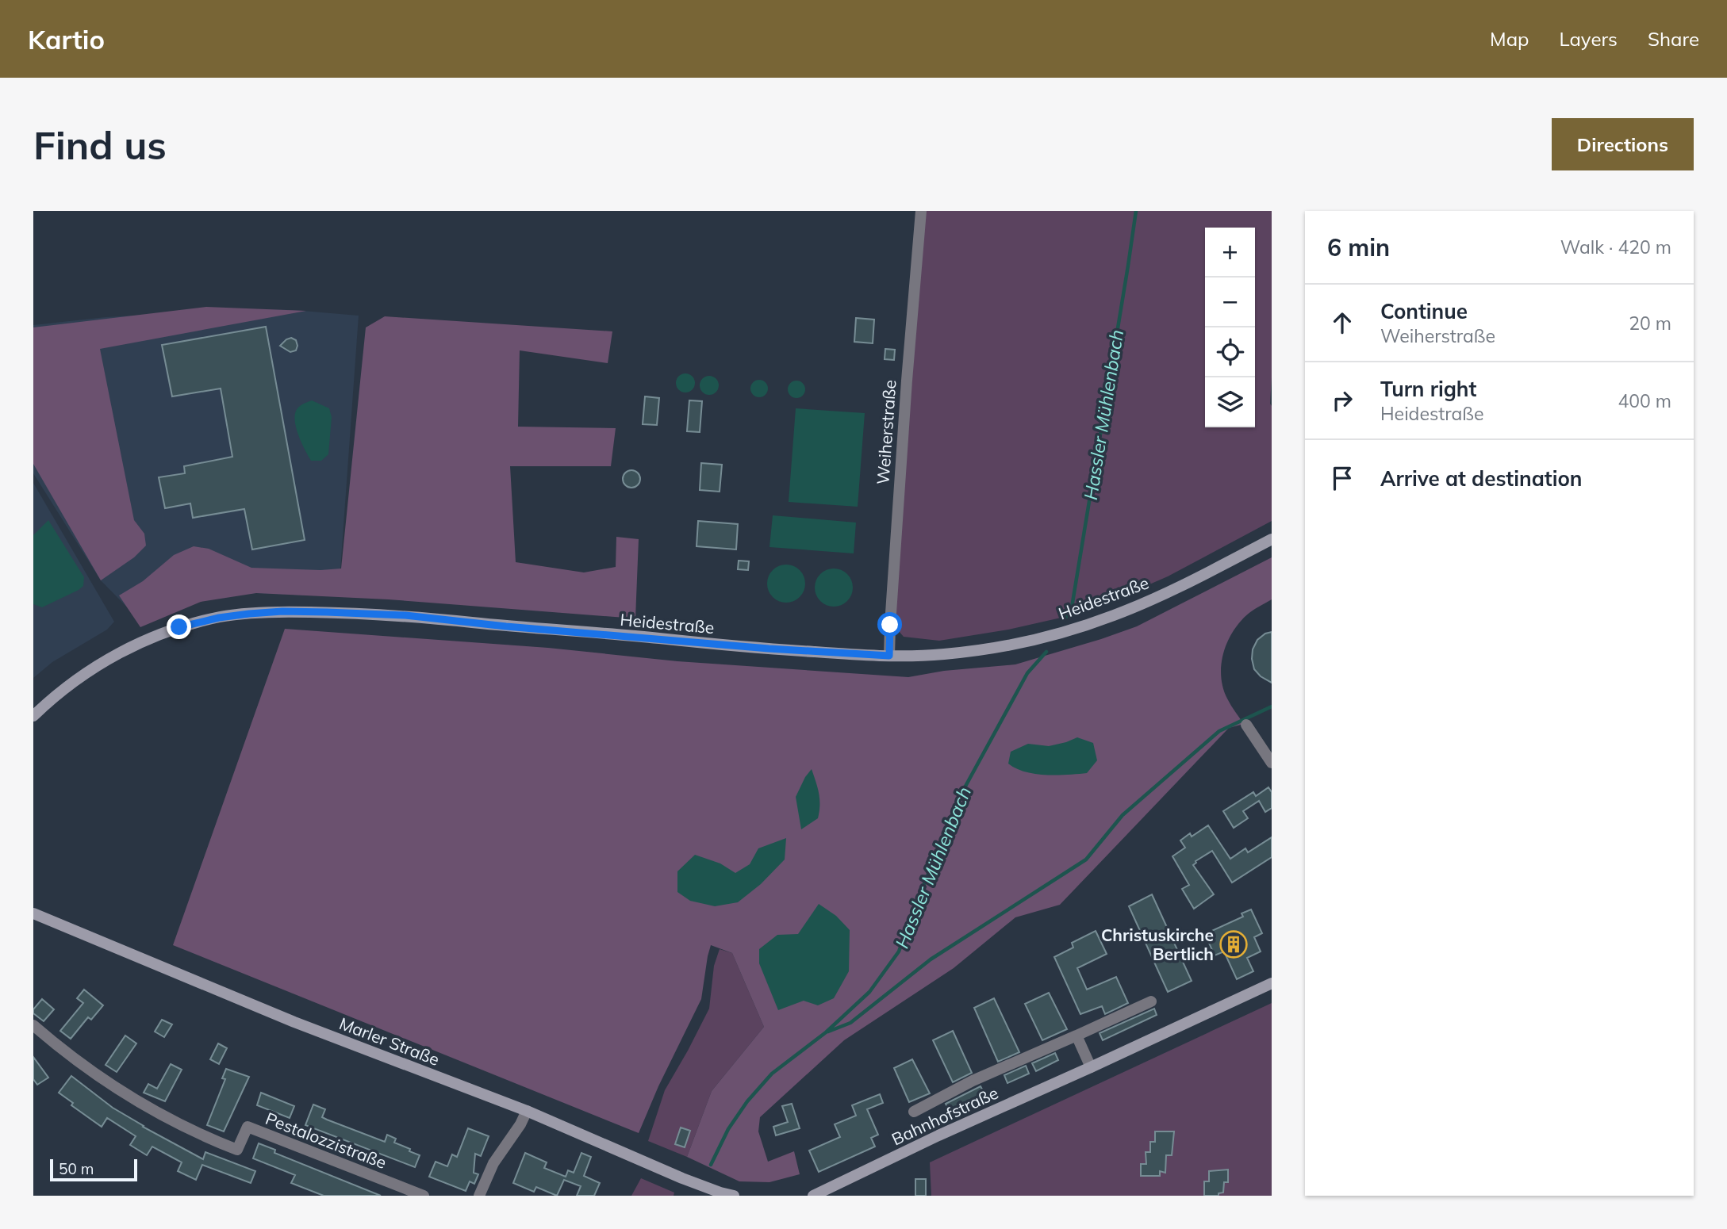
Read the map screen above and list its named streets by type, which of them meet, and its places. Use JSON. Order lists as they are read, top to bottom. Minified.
{"streets":{"main road":["Heidestraße","Marler Straße","Bahnhofstraße"],"street":["Weiherstraße","Pestalozzistraße"]},"crossings":[["Weiherstraße","Heidestraße"]],"water":["Hassler Mühlenbach"],"places":{"building":["Christuskirche Bertlich"]},"scale_bar":"50 m","page":{"header":"Kartio","nav":["Map","Layers","Share"],"buttons":"Directions","title":"Find us","heading":["6 min","Walk · 420 m"],"map_buttons":["+","−"],"list":[["Continue","Weiherstraße","20 m"],["Turn right","Heidestraße","400 m"],"Arrive at destination"],"scale":"50 m"}}
